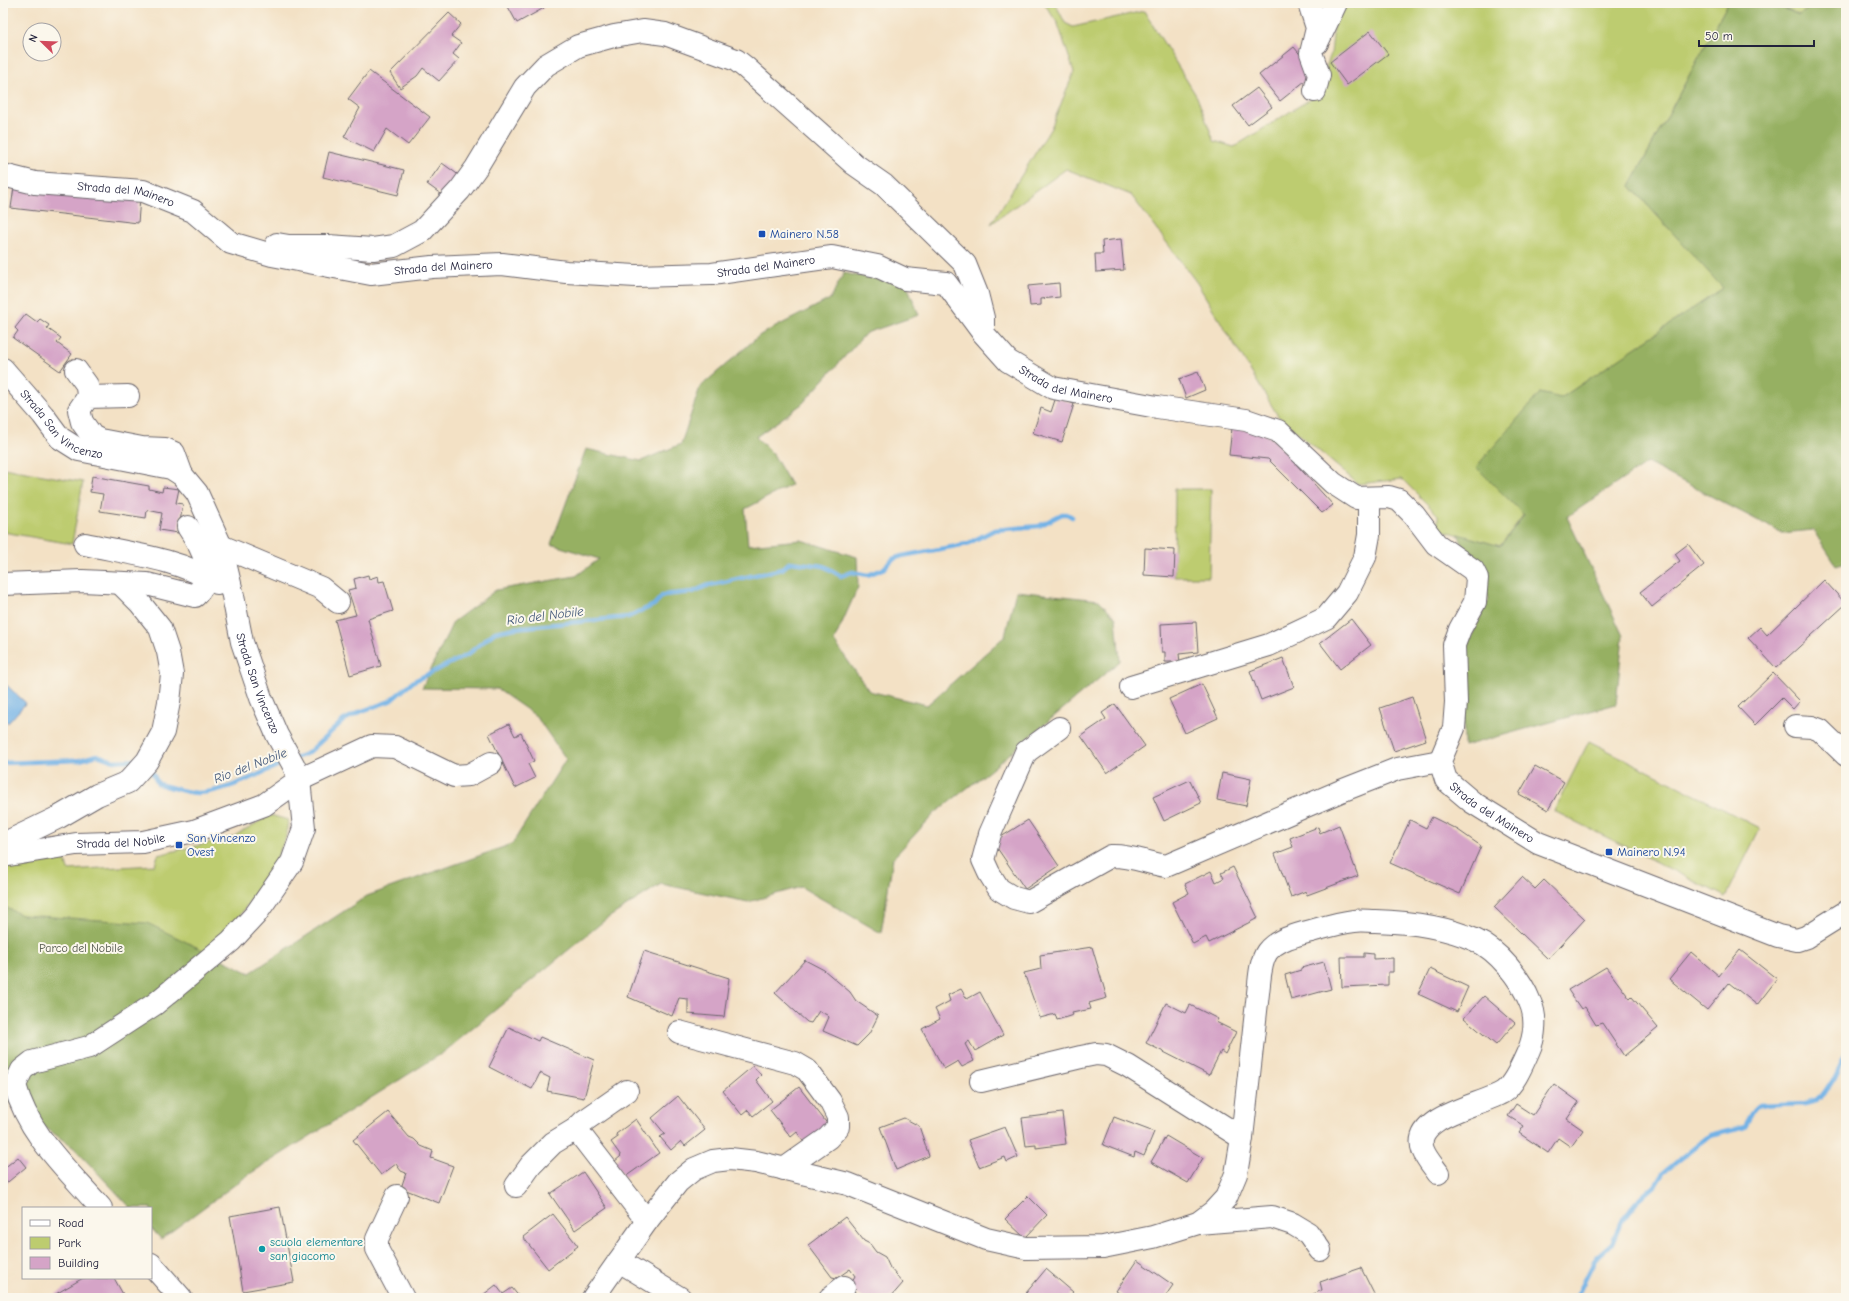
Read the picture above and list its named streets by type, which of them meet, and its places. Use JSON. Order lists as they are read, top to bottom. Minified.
{"streets":{"street":["Strada del Mainero","Strada San Vincenzo","Strada del Nobile"]},"crossings":[["Strada San Vincenzo","Strada del Nobile"]],"water":["Rio del Nobile"],"parks":["Parco del Nobile"],"places":{"transit":["Mainero N.58","San Vincenzo Ovest","Mainero N.94"],"other":["scuola elementare san giacomo"]},"legend":["Road","Park","Building"],"scale_bar":"50 m","north":"top left"}
